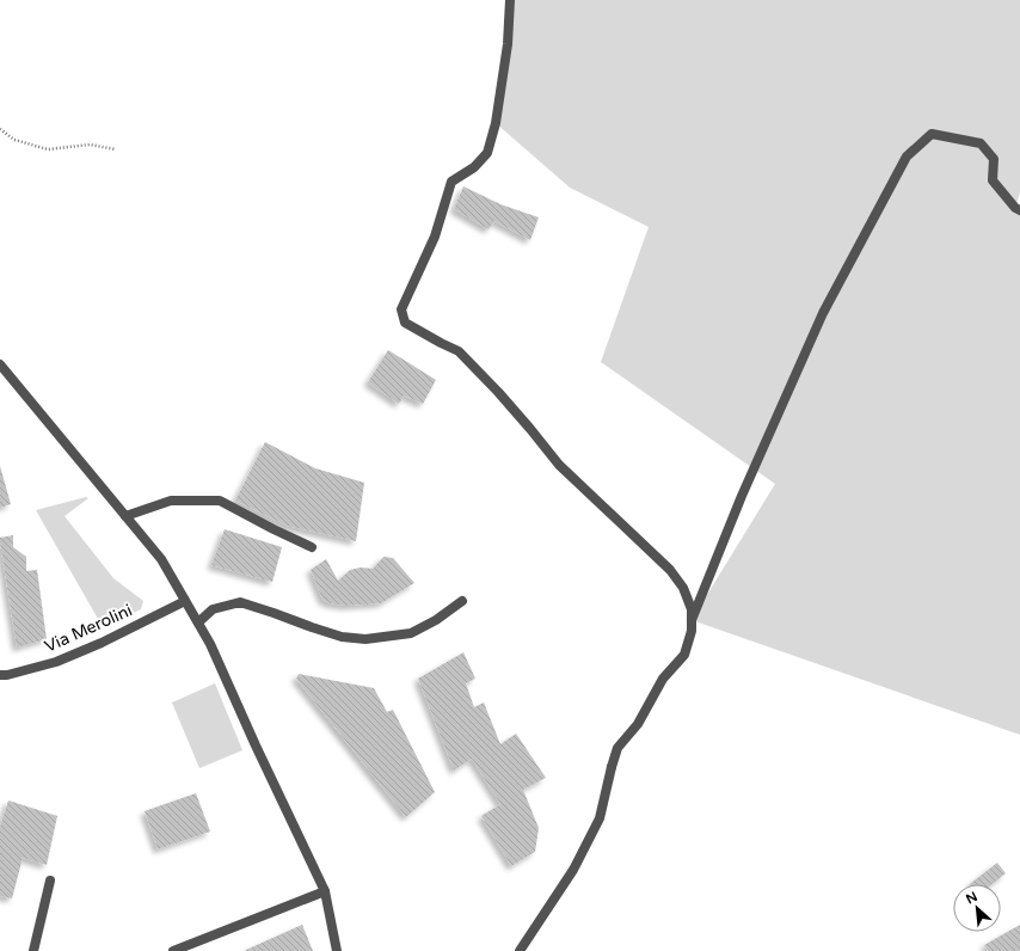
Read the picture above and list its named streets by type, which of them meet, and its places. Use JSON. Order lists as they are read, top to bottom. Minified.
{"streets":{"street":["Via Merolini"]},"north":"top left"}
